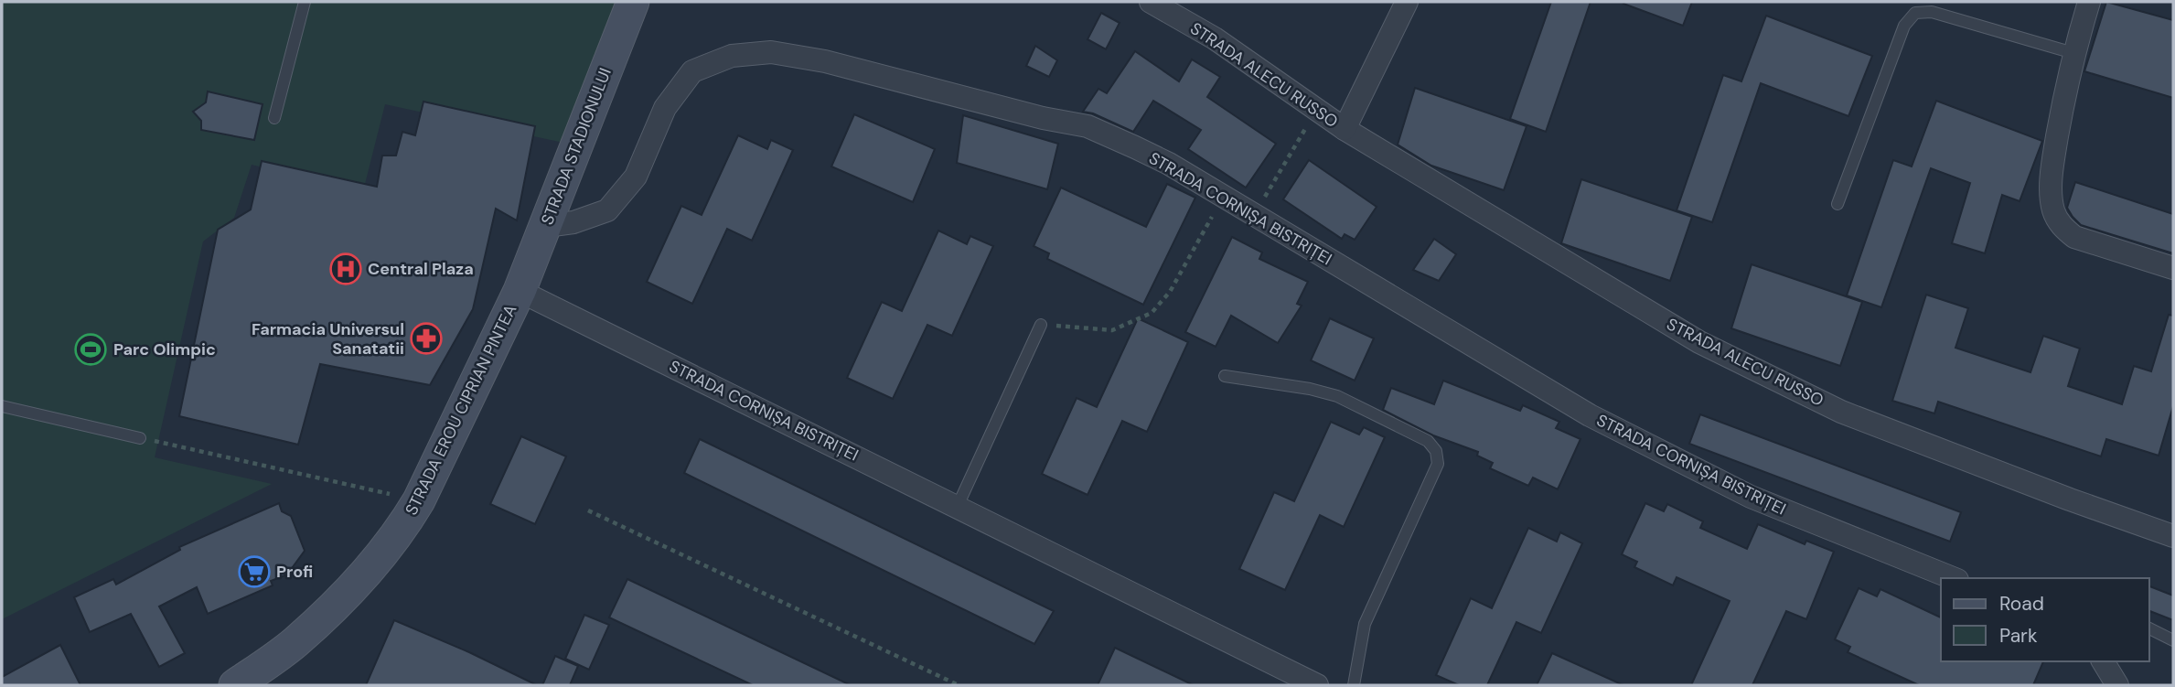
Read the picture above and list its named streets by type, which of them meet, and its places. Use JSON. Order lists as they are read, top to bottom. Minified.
{"streets":{"street":["STRADA ALECU RUSSO","STRADA STADIONULUI","STRADA CORNIȘA BISTRIȚEI","STRADA EROU CIPRIAN PINTEA"]},"crossings":[["STRADA STADIONULUI","STRADA CORNIȘA BISTRIȚEI"],["STRADA STADIONULUI","STRADA EROU CIPRIAN PINTEA"],["STRADA CORNIȘA BISTRIȚEI","STRADA EROU CIPRIAN PINTEA"]],"places":{"hospital":["Central Plaza"],"pharmacy":["Farmacia Universul Sanatatii"],"sports":["Parc Olimpic"],"supermarket":["Profi"]},"legend":["Road","Park"]}
